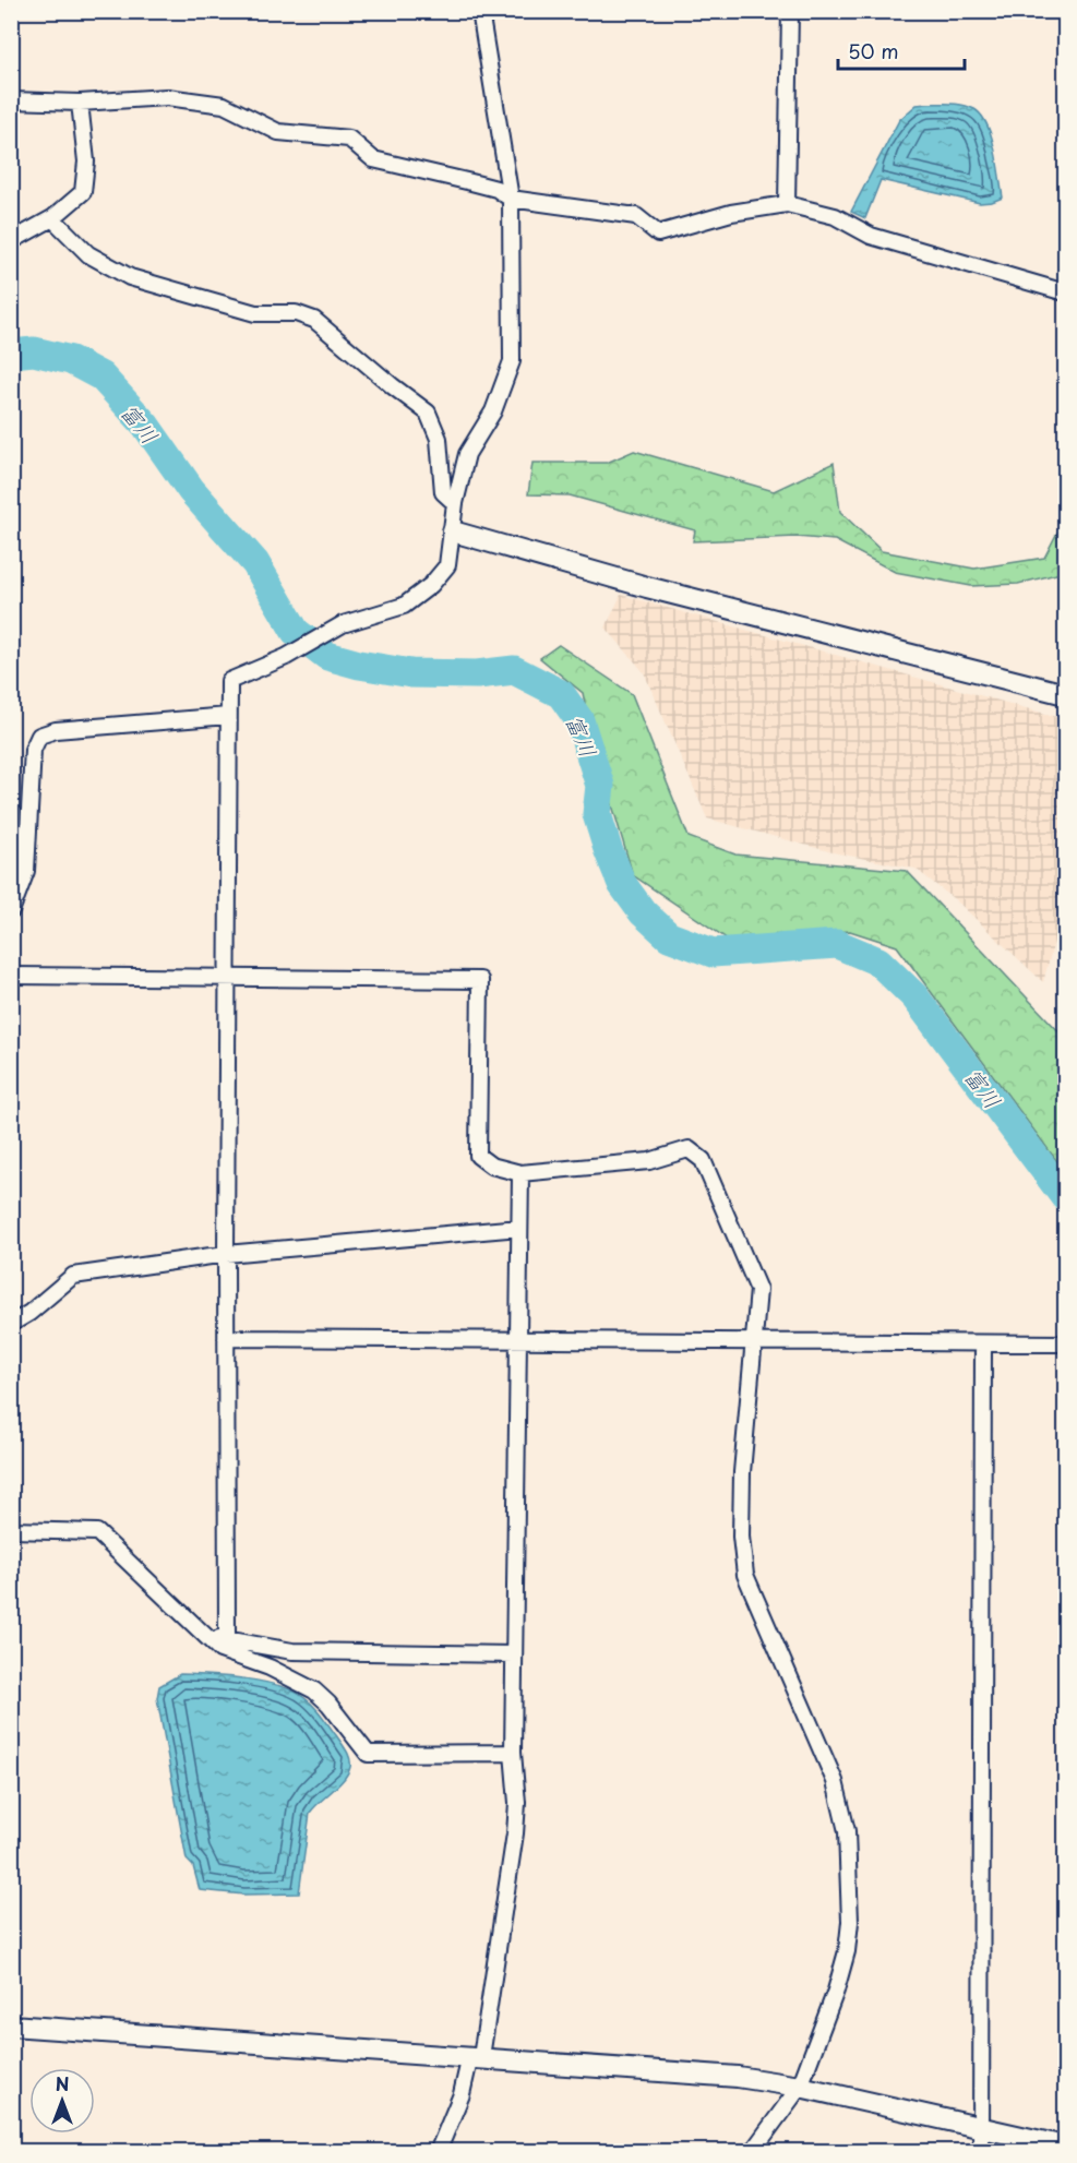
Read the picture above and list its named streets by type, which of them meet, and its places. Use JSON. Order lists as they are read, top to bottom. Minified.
{"water":["富川"],"scale_bar":"50 m","north":"top"}
